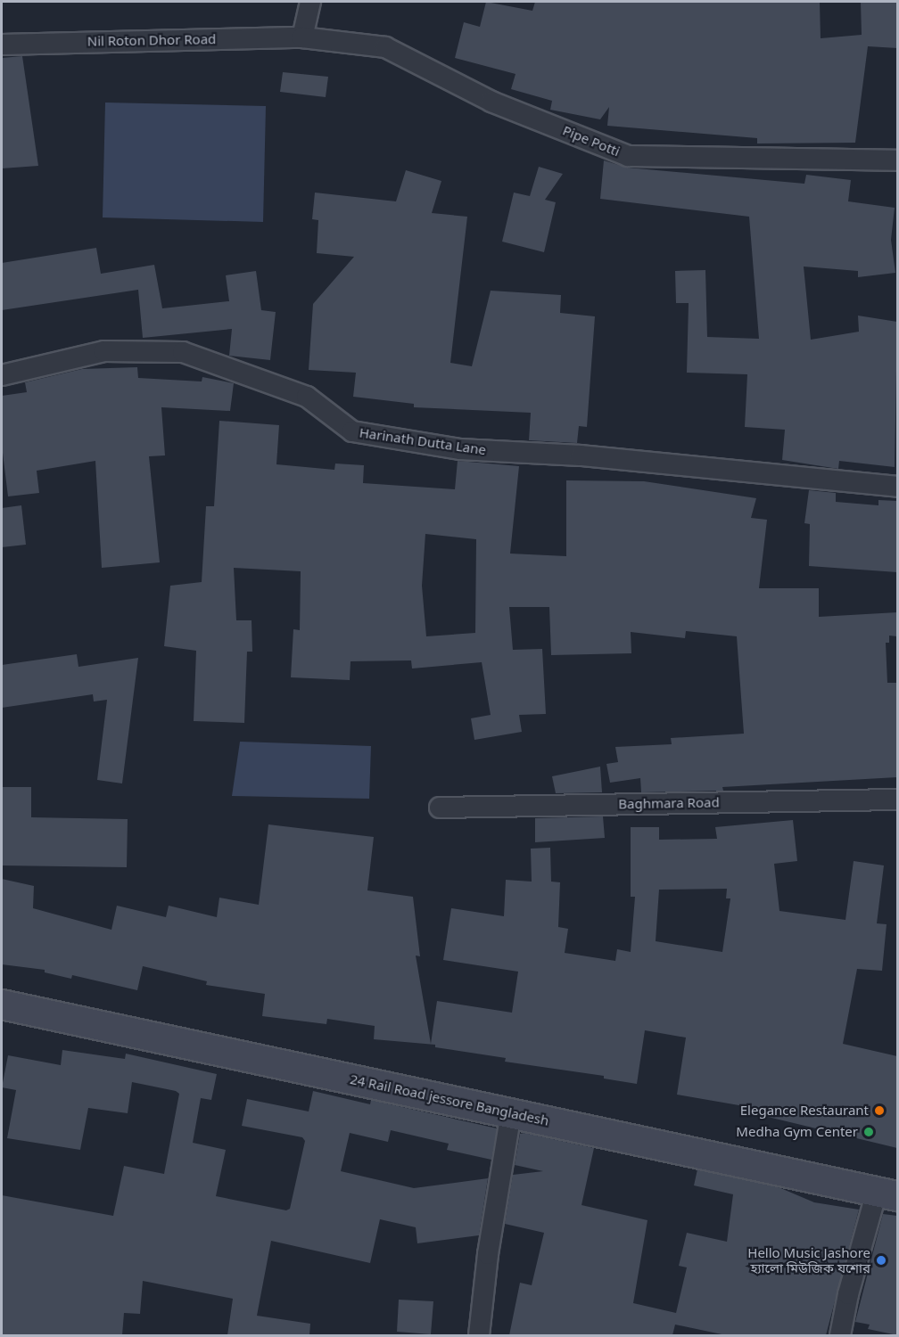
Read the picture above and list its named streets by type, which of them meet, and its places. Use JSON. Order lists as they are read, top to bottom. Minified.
{"streets":{"street":["Nil Roton Dhor Road","Pipe Potti","Harinath Dutta Lane","Baghmara Road","24 Rail Road jessore Bangladesh"]},"crossings":[["Nil Roton Dhor Road","Pipe Potti"]],"places":["Elegance Restaurant","Medha Gym Center","Hello Music Jashore হ্যালো মিউজিক যশোর"]}
